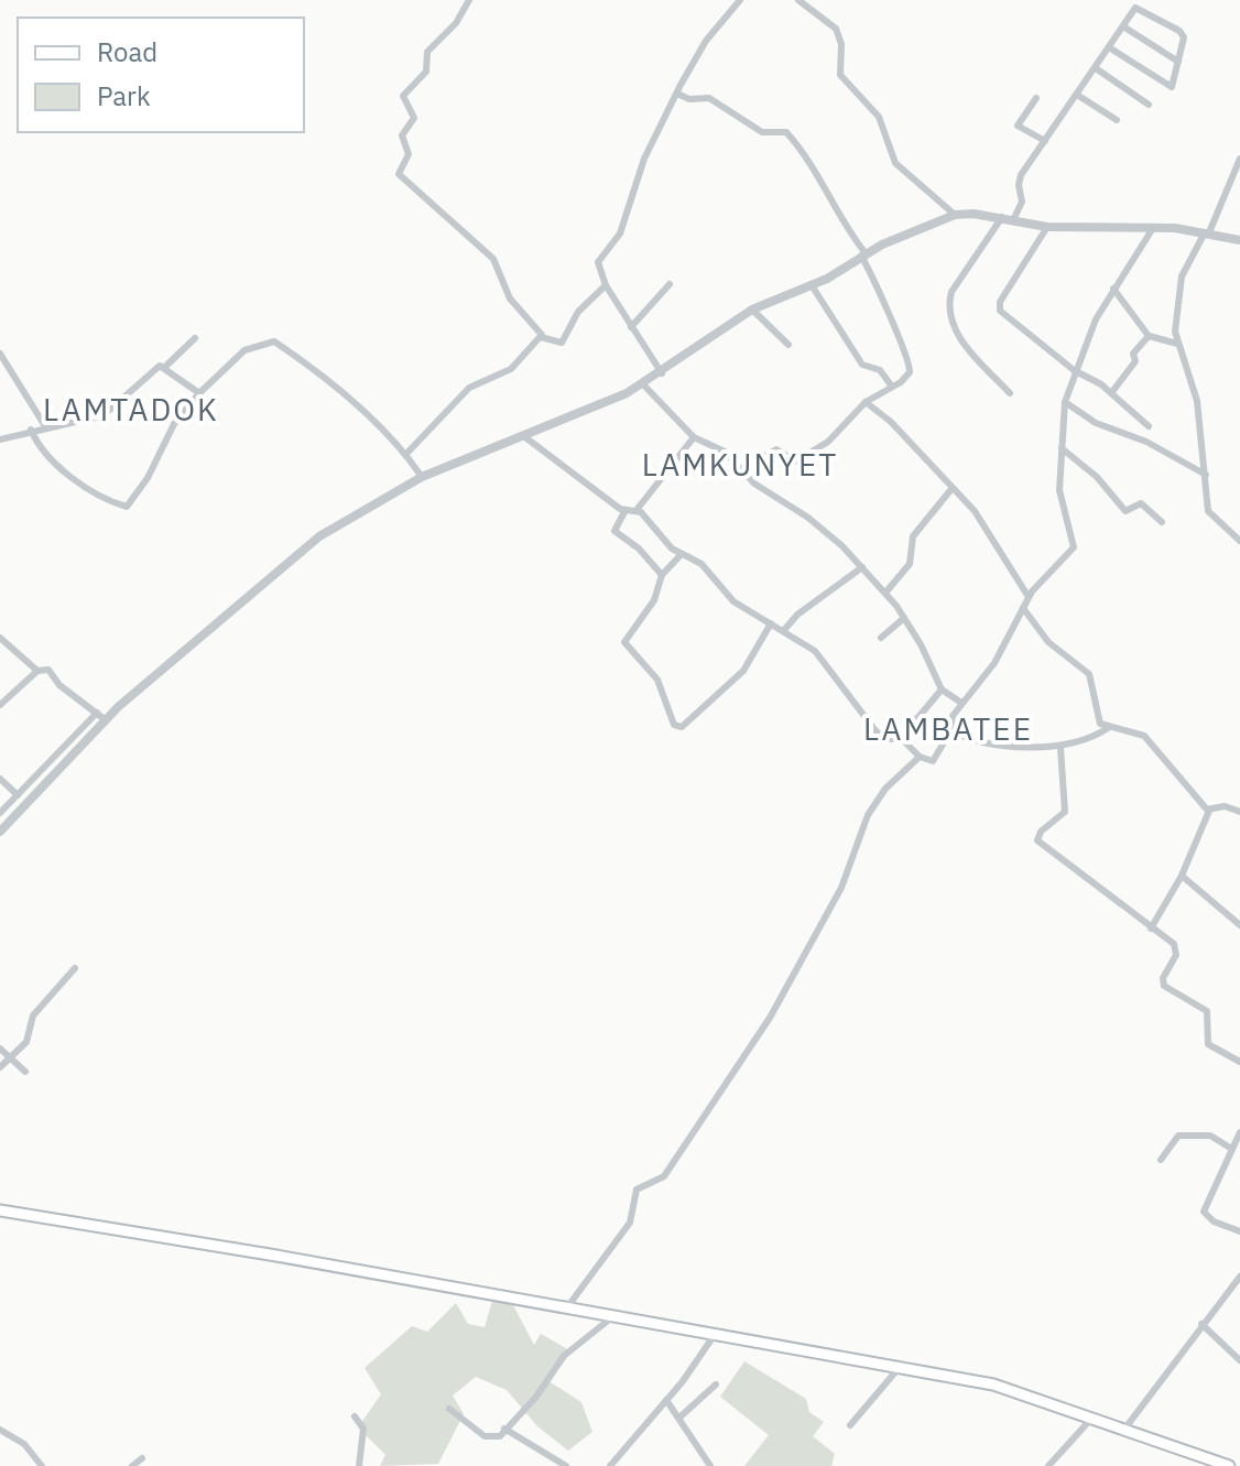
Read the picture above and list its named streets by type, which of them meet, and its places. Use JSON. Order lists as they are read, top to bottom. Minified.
{"districts":["LAMTADOK","LAMKUNYET","LAMBATEE"],"legend":["Road","Park"]}
